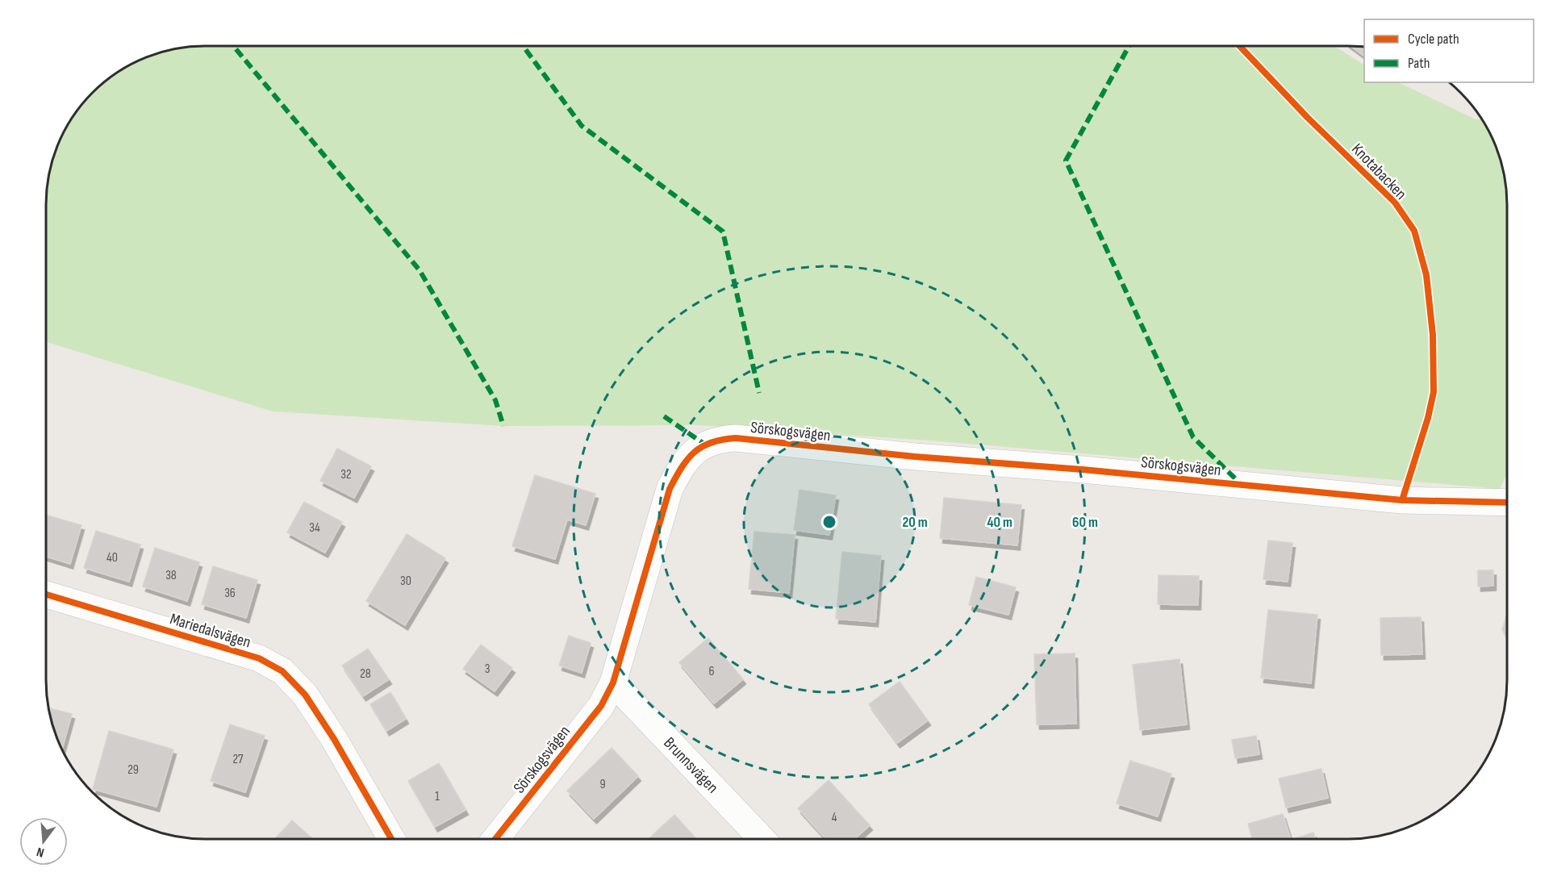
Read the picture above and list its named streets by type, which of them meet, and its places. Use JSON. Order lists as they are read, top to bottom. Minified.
{"streets":{"street":["Sörskogsvägen","Mariedalsvägen","Brunnsvägen"],"cycle path":["Knotabacken"]},"crossings":[["Sörskogsvägen","Brunnsvägen"]],"house_numbers":["32","34","40","38","30","36","3","6","28","27","29","9","1","4"],"legend":["Cycle path","Path"],"north":"bottom","rings":["20 m","40 m","60 m"]}
